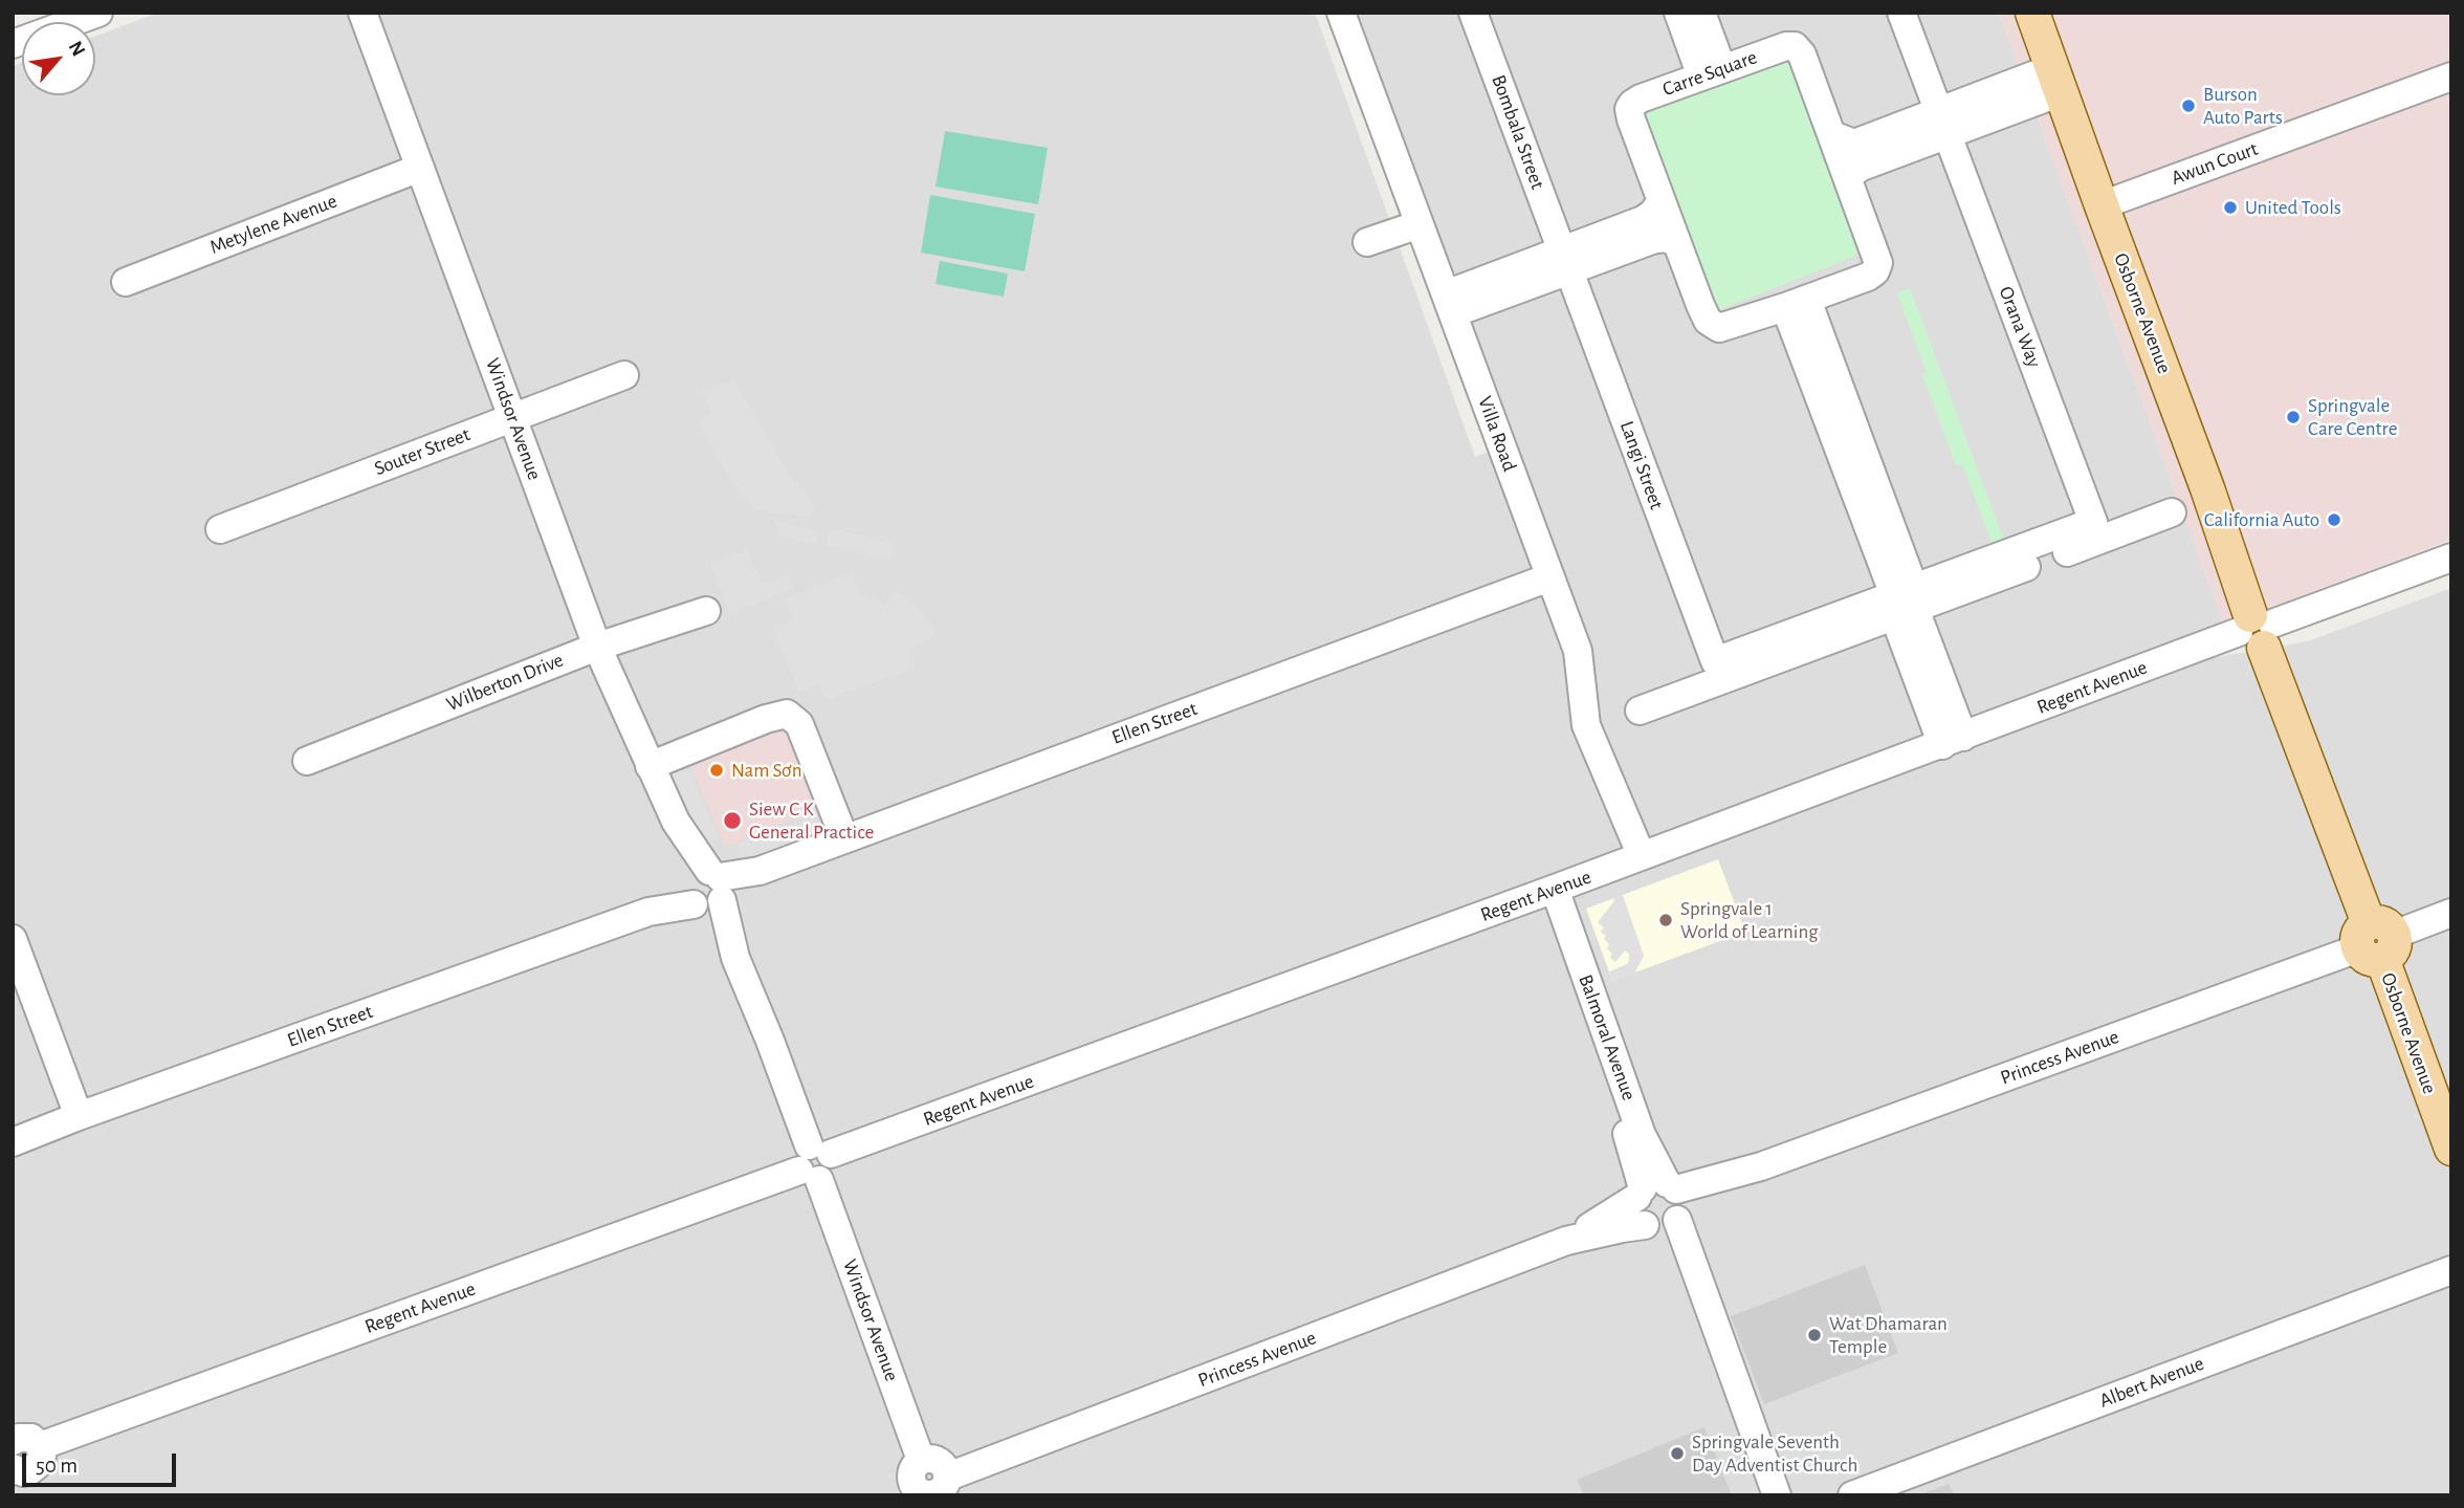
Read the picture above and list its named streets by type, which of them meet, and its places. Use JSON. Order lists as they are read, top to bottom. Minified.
{"streets":{"main road":["Osborne Avenue"],"street":["Carre Square","Bombala Street","Awun Court","Metylene Avenue","Orana Way","Windsor Avenue","Villa Road","Souter Street","Langi Street","Wilberton Drive","Regent Avenue","Ellen Street","Balmoral Avenue","Princess Avenue","Albert Avenue"]},"crossings":[["Bombala Street","Langi Street"],["Awun Court","Osborne Avenue"],["Metylene Avenue","Windsor Avenue"],["Osborne Avenue","Regent Avenue"],["Osborne Avenue","Princess Avenue"],["Orana Way","Langi Street"],["Windsor Avenue","Souter Street"],["Windsor Avenue","Wilberton Drive"],["Windsor Avenue","Regent Avenue"],["Windsor Avenue","Ellen Street"],["Windsor Avenue","Princess Avenue"],["Villa Road","Regent Avenue"],["Villa Road","Ellen Street"],["Regent Avenue","Balmoral Avenue"],["Balmoral Avenue","Princess Avenue"]],"places":["Burson Auto Parts","United Tools","Springvale Care Centre","California Auto","Nam Sơn","Siew C K General Practice","Springvale 1 World of Learning","Wat Dhamaran Temple","Springvale Seventh Day Adventist Church"],"scale_bar":"50 m","north":"top right"}
